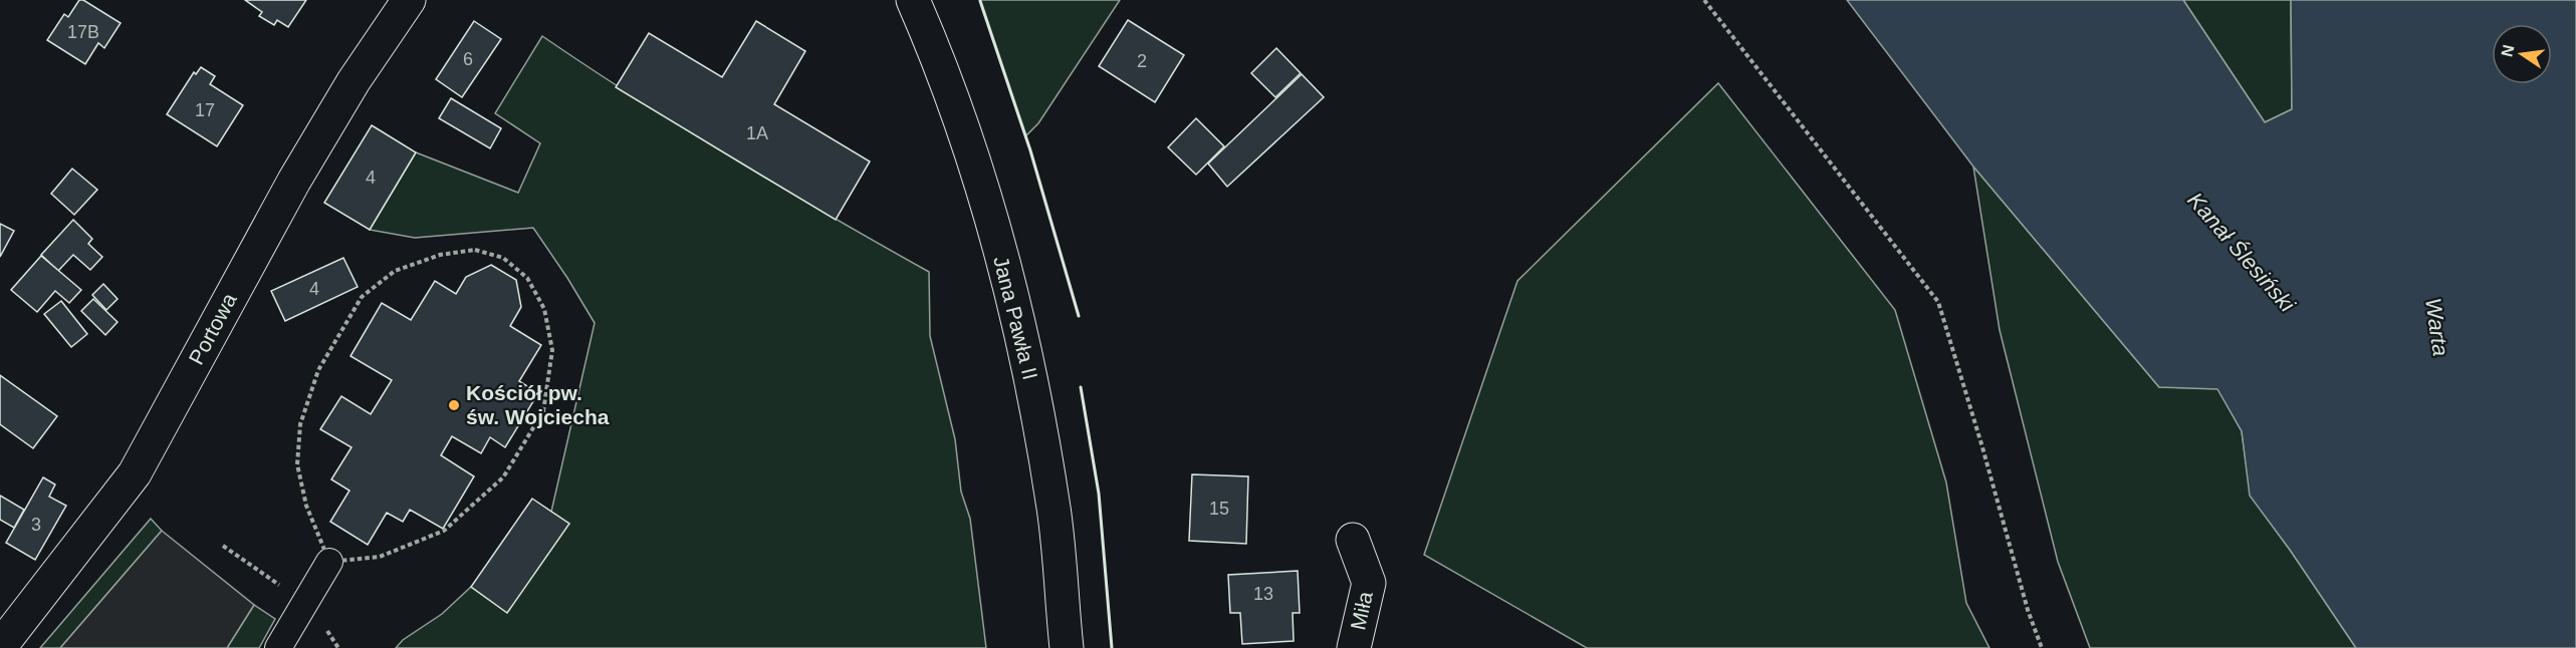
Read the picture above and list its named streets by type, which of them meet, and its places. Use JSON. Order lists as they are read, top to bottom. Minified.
{"streets":{"street":["Jana Pawła II","Portowa","Miła"]},"water":["Kanał Ślesiński","Warta"],"places":["Kościół pw. św. Wojciecha"],"house_numbers":["17B","6","2","17","1A","4","4","15","3","13"],"north":"left"}
